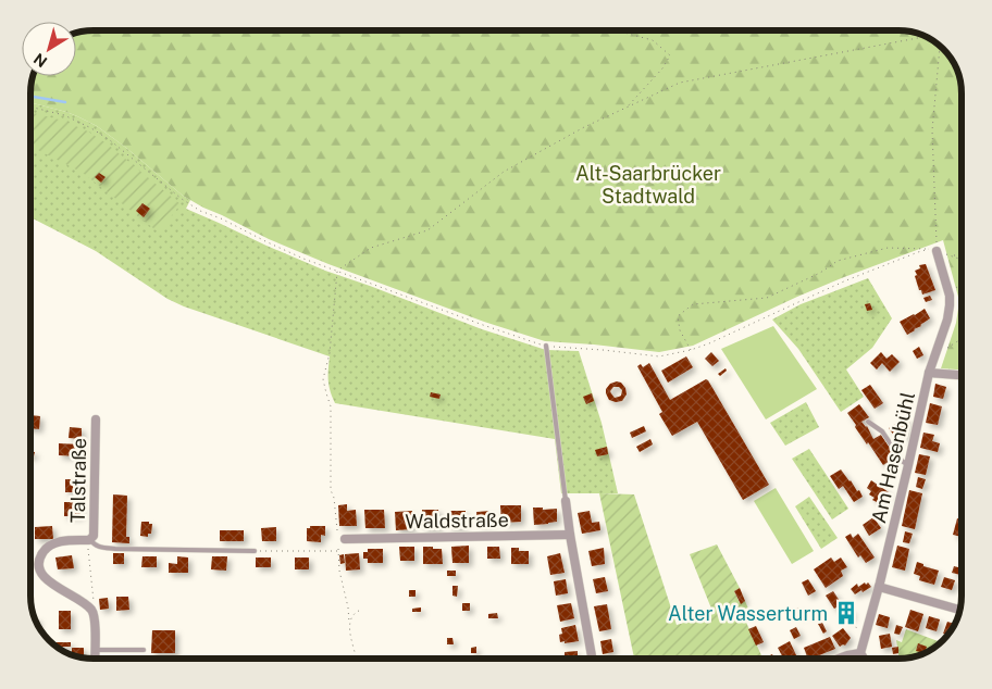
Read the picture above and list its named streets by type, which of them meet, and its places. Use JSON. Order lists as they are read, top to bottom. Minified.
{"streets":{"street":["Am Hasenbühl","Talstraße","Waldstraße"]},"parks":["Alt-Saarbrücker Stadtwald"],"places":{"building":["Alter Wasserturm"]},"north":"bottom left"}
